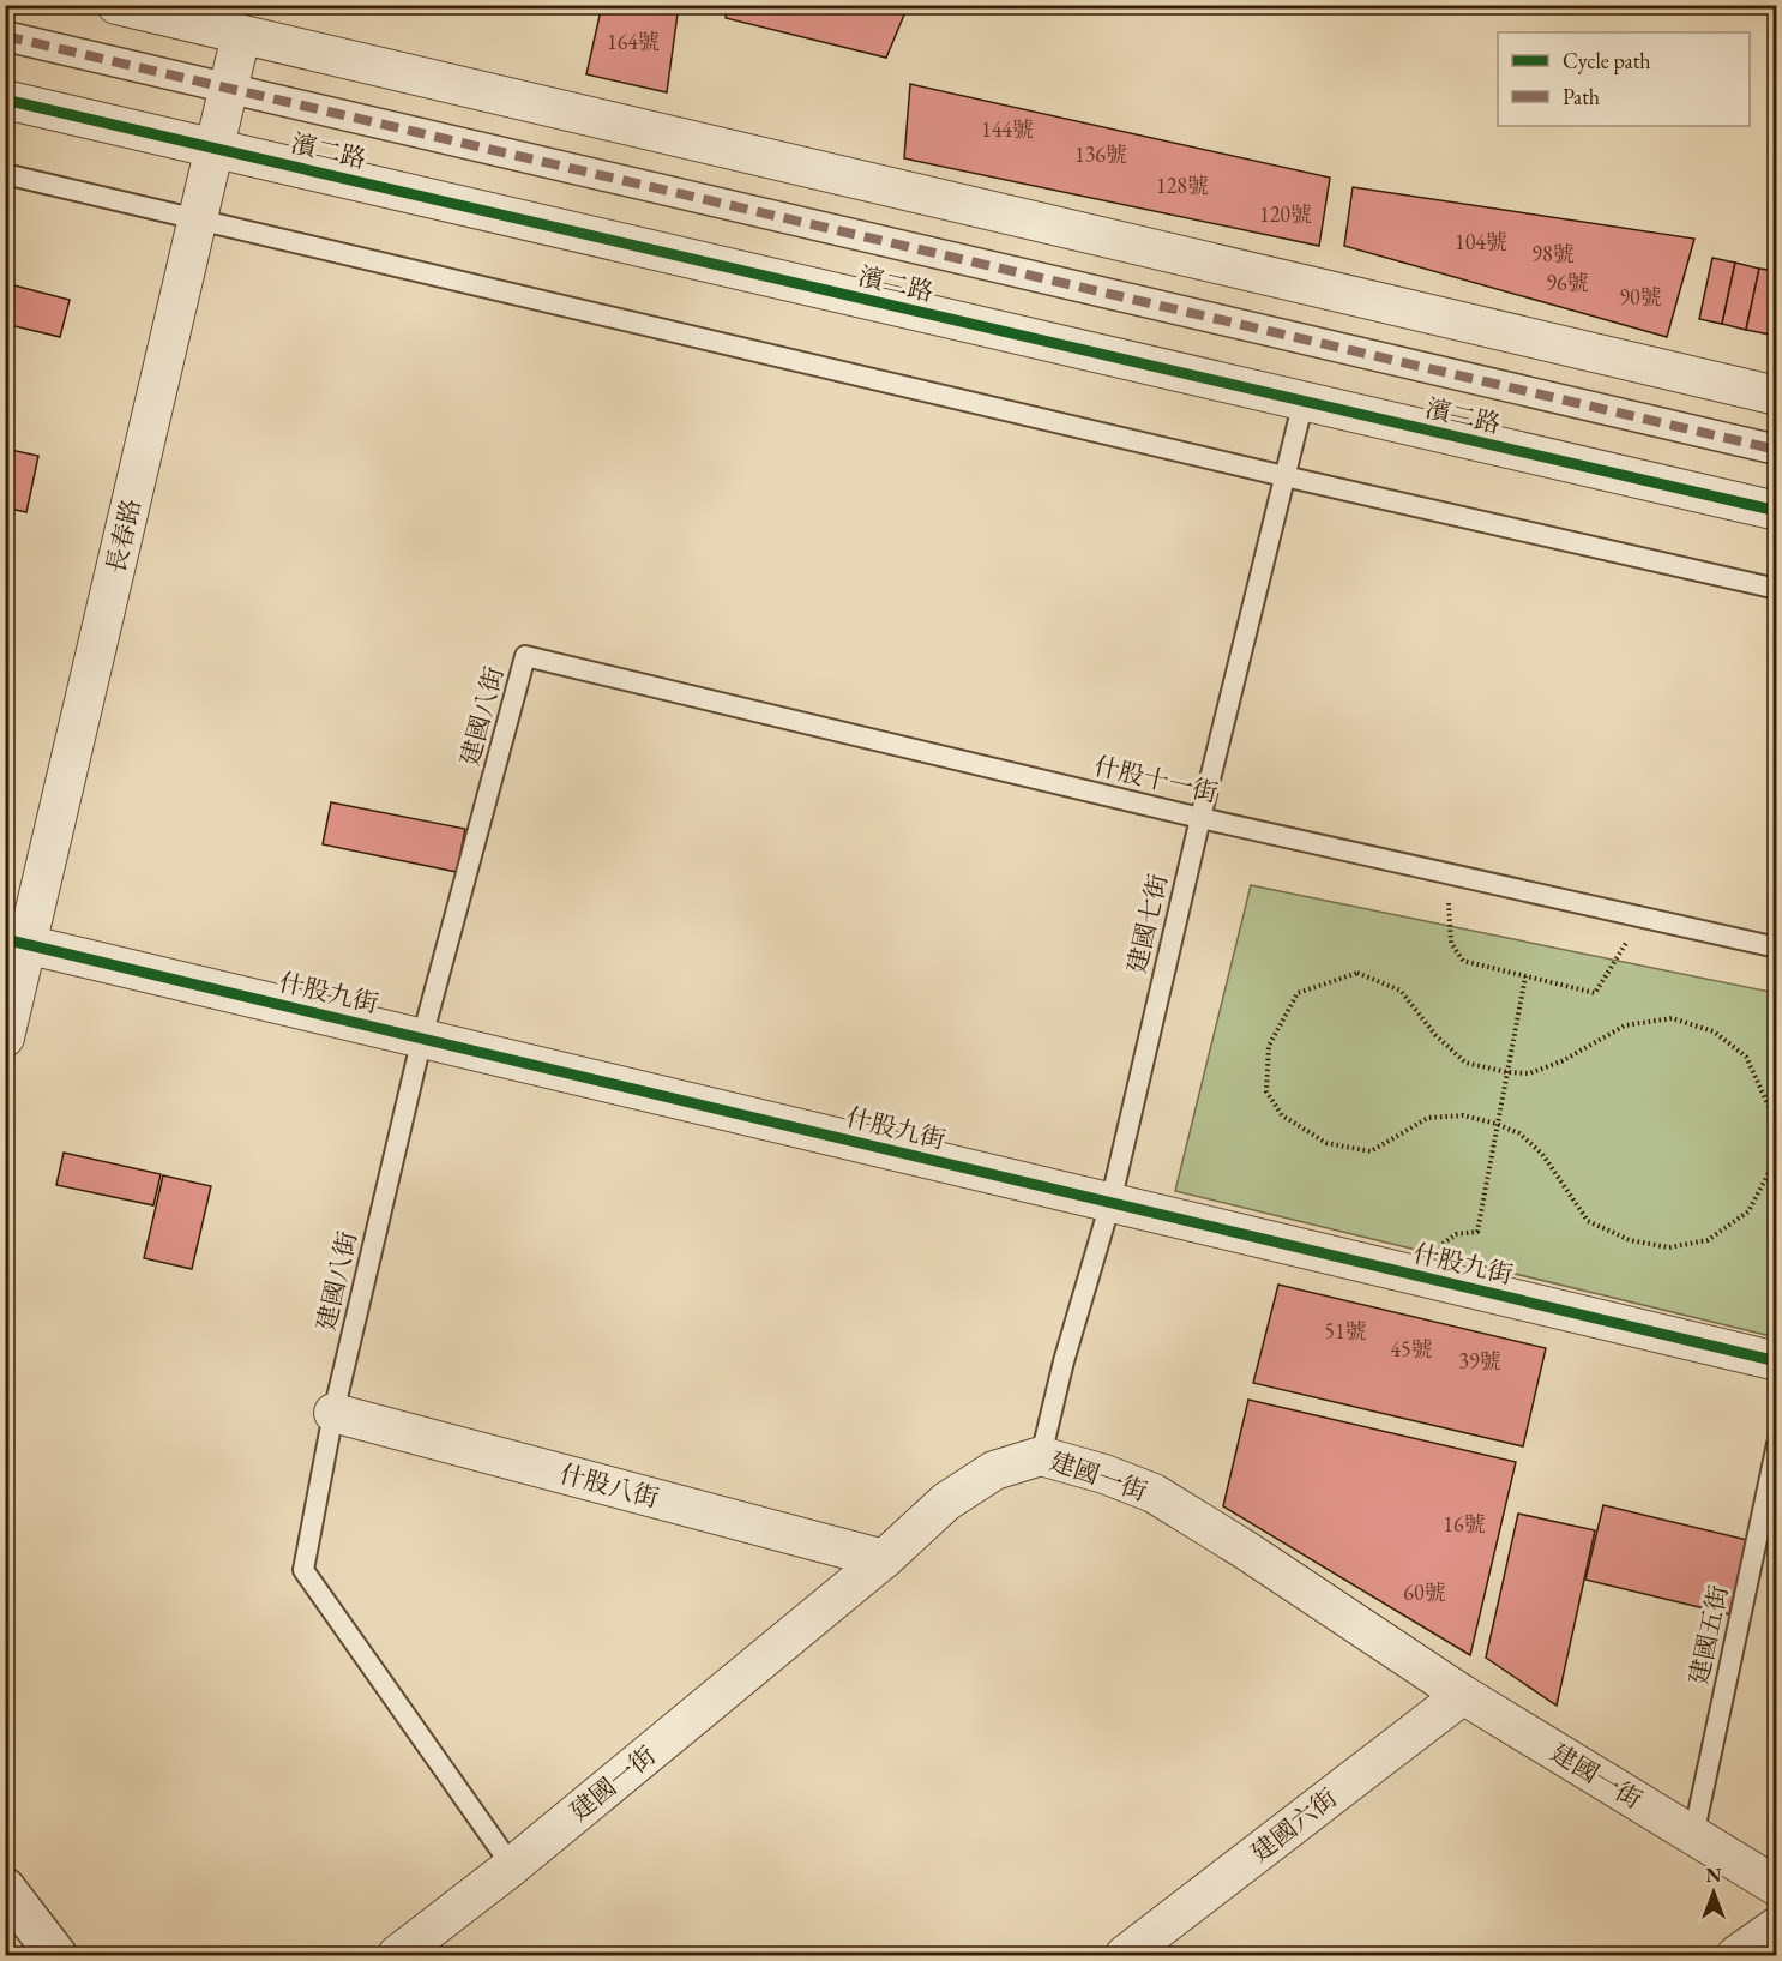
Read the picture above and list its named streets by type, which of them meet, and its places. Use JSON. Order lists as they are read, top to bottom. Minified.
{"streets":{"street":["濱二路","長春路","什股九街","建國一街","什股八街","建國六街"],"lane":["建國八街","什股十一街","建國七街","建國五街"]},"crossings":[["濱二路","長春路"],["濱二路","建國七街"],["長春路","什股九街"],["建國八街","什股十一街"],["建國八街","什股九街"],["建國八街","建國一街"],["建國八街","什股八街"],["什股十一街","建國七街"],["建國七街","什股九街"],["建國七街","建國一街"],["建國一街","什股八街"],["建國一街","建國五街"],["建國一街","建國六街"]],"house_numbers":["164號","144號","136號","128號","120號","104號","98號","96號","90號","51號","45號","39號","16號","60號"],"legend":["Cycle path","Path"],"north":"top"}
